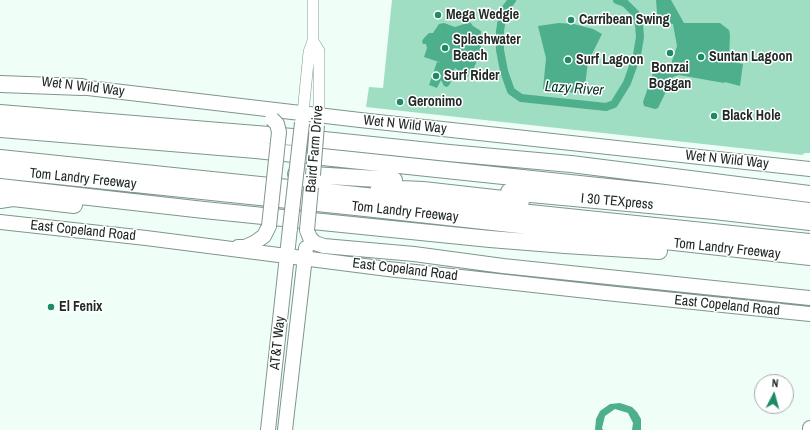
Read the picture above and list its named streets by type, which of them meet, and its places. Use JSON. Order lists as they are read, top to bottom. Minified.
{"streets":{"highway":["Tom Landry Freeway","I 30 TEXpress"],"main road":["Wet N Wild Way","Baird Farm Drive","East Copeland Road","AT&T Way"]},"crossings":[["Wet N Wild Way","Baird Farm Drive"],["Baird Farm Drive","East Copeland Road"],["Baird Farm Drive","AT&T Way"],["East Copeland Road","AT&T Way"]],"water":["Lazy River"],"places":["Mega Wedgie","Carribean Swing","Splashwater Beach","Bonzai Boggan","Suntan Lagoon","Surf Lagoon","Surf Rider","Geronimo","Black Hole","El Fenix"],"north":"top"}
